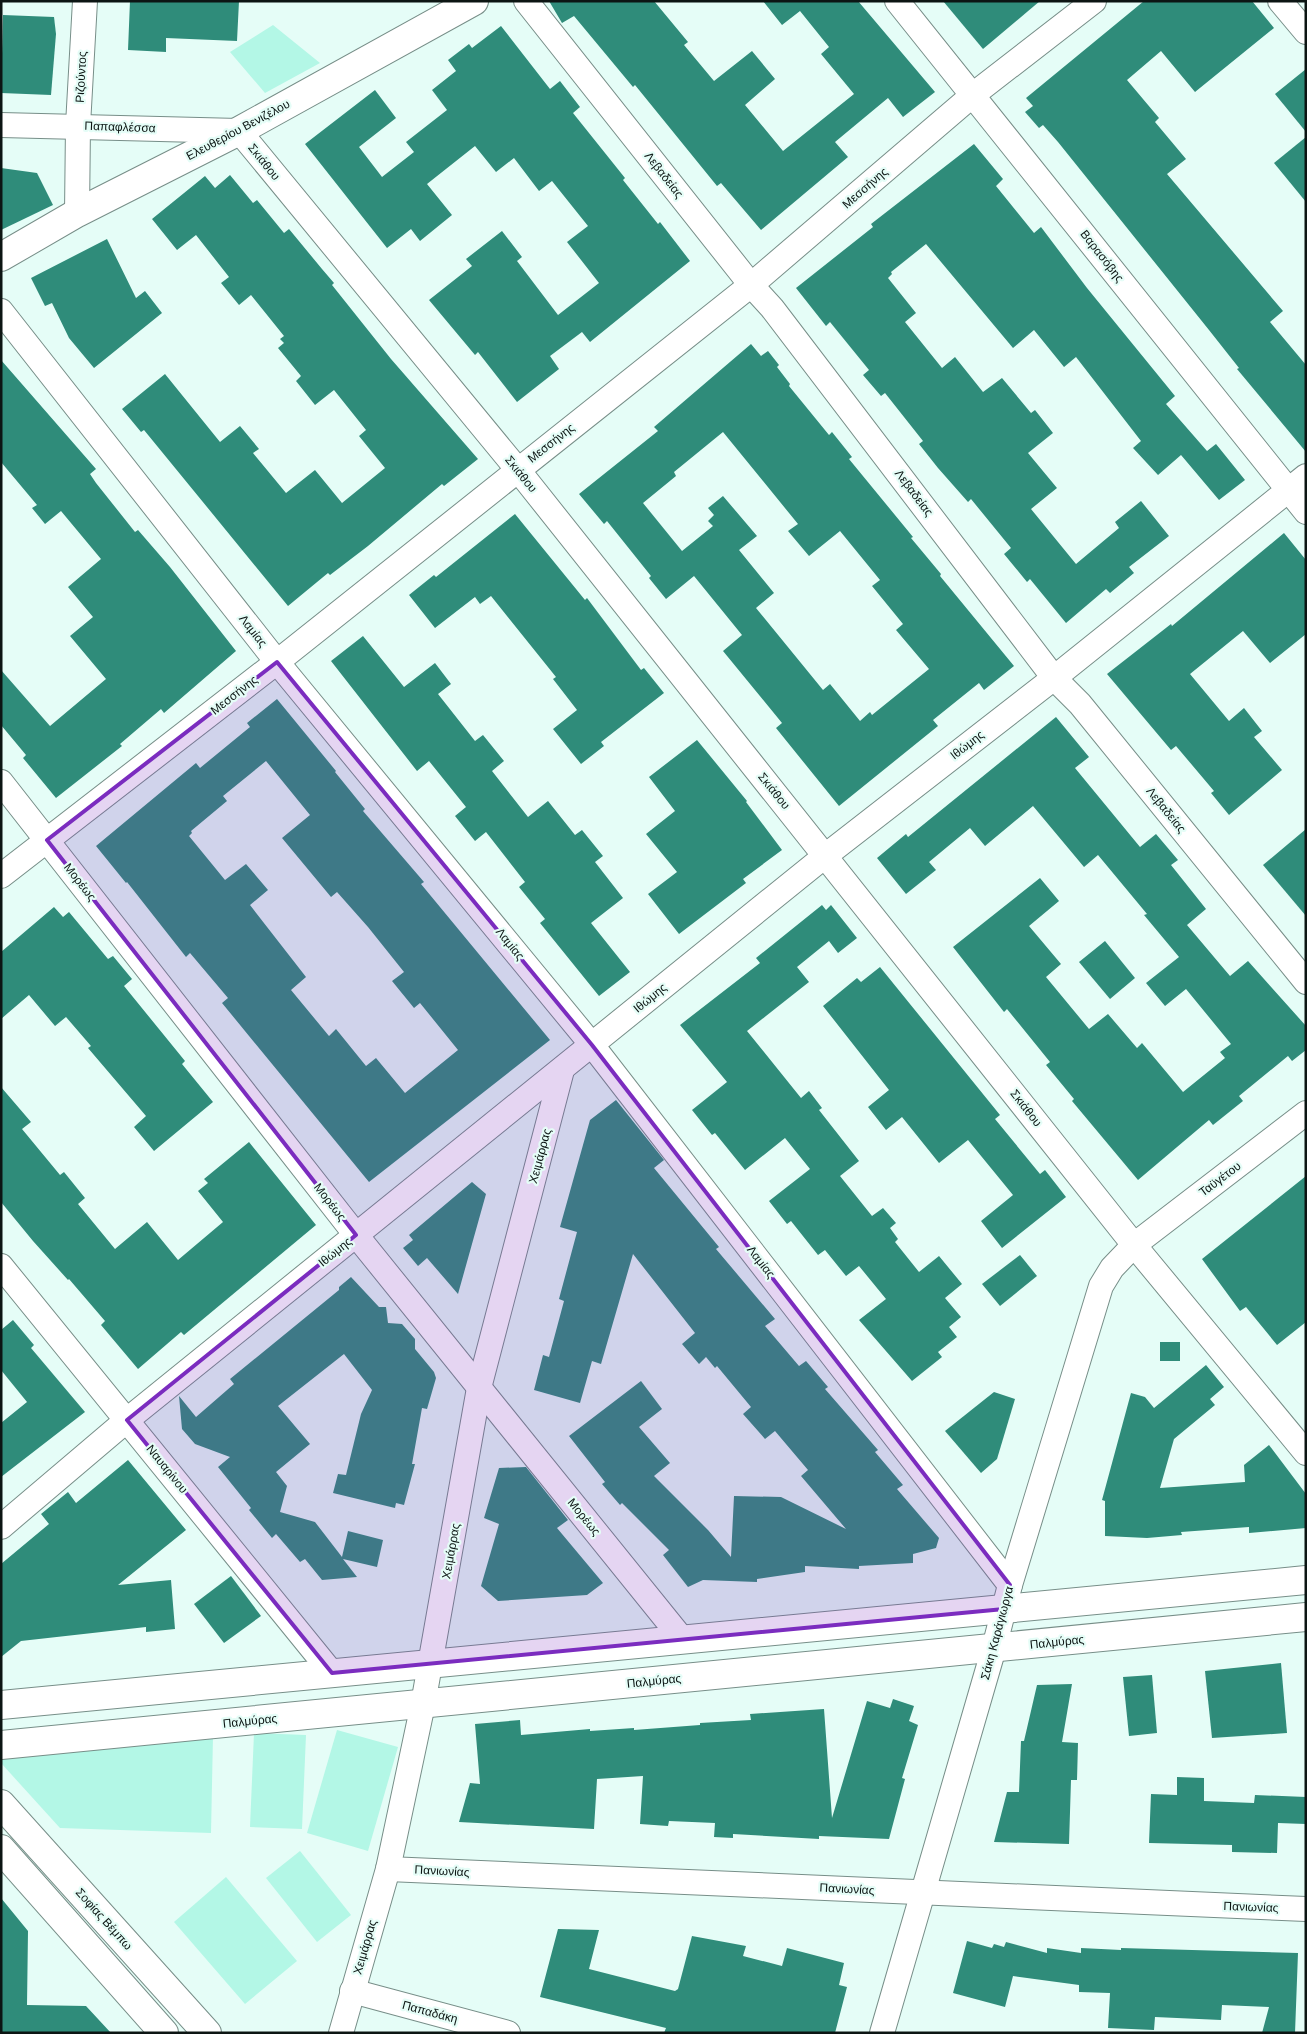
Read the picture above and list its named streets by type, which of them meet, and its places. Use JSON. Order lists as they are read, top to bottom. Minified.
{"streets":{"main road":["Ελευθερίου Βενιζέλου","Παλμύρας","Σοφίας Βέμπω"],"street":["Ριζούντος","Παπαφλέσσα","Σκιάθου","Λεβαδείας","Μεσσήνης","Βαρασόβης","Λαμίας","Ιθώμης","Μορέως","Χειμάρρας","Ταϋγέτου","Ναυαρίνου","Σάκη Καράγιωργα","Πανιωνίας","Παπαδάκη"]},"crossings":[["Ριζούντος","Παπαφλέσσα"],["Ριζούντος","Ελευθερίου Βενιζέλου"],["Παπαφλέσσα","Ελευθερίου Βενιζέλου"],["Παπαφλέσσα","Σκιάθου"],["Ελευθερίου Βενιζέλου","Σκιάθου"],["Σκιάθου","Μεσσήνης"],["Σκιάθου","Ιθώμης"],["Σκιάθου","Ταϋγέτου"],["Σκιάθου","Σάκη Καράγιωργα"],["Λεβαδείας","Μεσσήνης"],["Λεβαδείας","Ιθώμης"],["Μεσσήνης","Βαρασόβης"],["Μεσσήνης","Λαμίας"],["Μεσσήνης","Μορέως"],["Βαρασόβης","Ιθώμης"],["Λαμίας","Ιθώμης"],["Λαμίας","Σάκη Καράγιωργα"],["Ιθώμης","Μορέως"],["Ιθώμης","Χειμάρρας"],["Ιθώμης","Ναυαρίνου"],["Μορέως","Χειμάρρας"],["Χειμάρρας","Παλμύρας"],["Χειμάρρας","Πανιωνίας"],["Χειμάρρας","Παπαδάκη"],["Ταϋγέτου","Σάκη Καράγιωργα"],["Σάκη Καράγιωργα","Παλμύρας"],["Σάκη Καράγιωργα","Πανιωνίας"]]}
